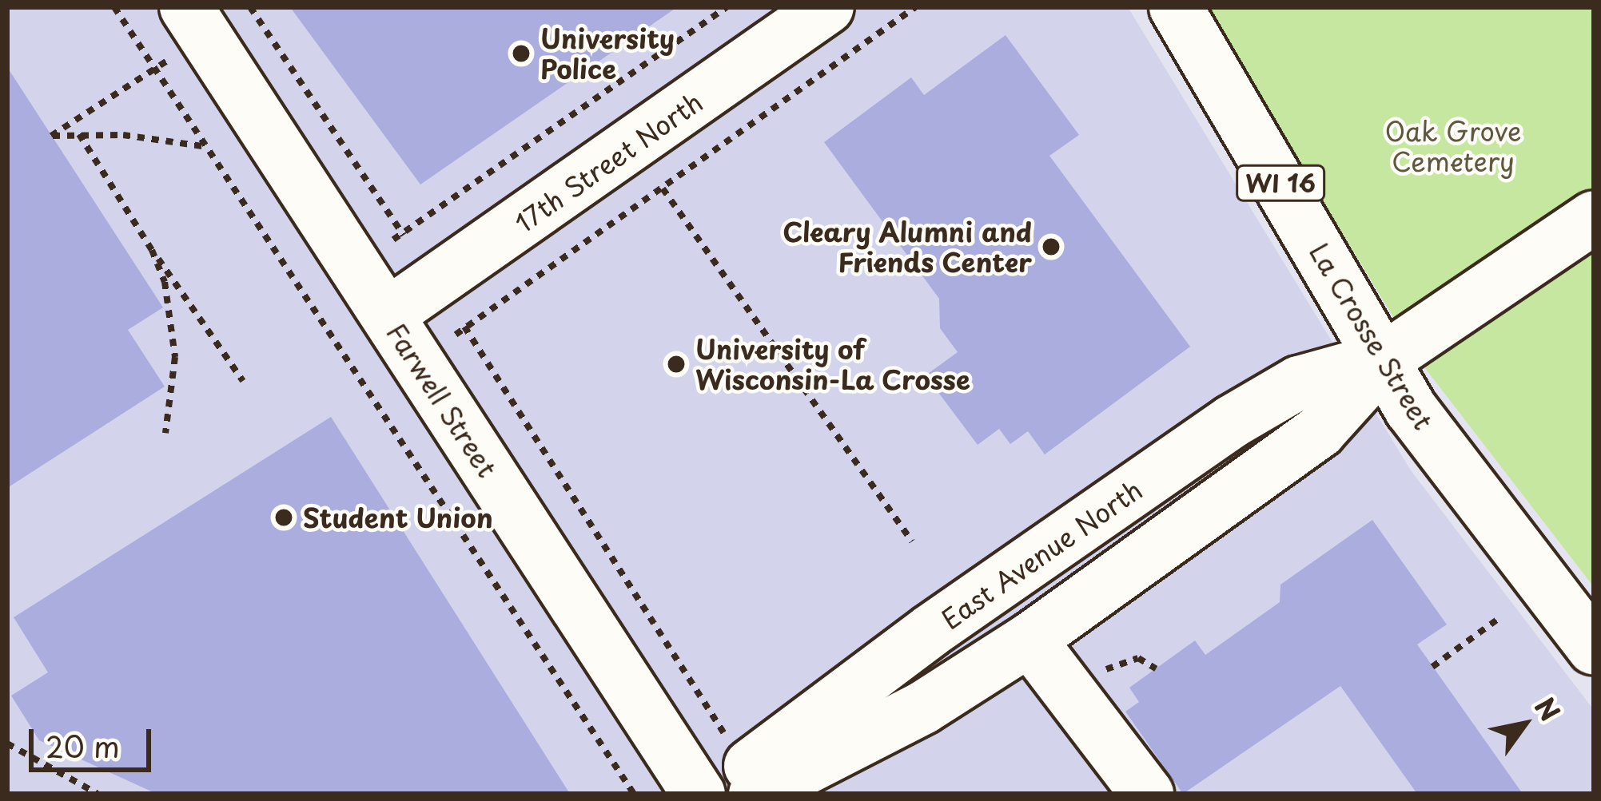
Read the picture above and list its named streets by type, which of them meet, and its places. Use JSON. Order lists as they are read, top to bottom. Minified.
{"streets":{"street":["17th Street North","WI 16","La Crosse Street","Farwell Street","East Avenue North"]},"crossings":[["17th Street North","Farwell Street"],["La Crosse Street","East Avenue North"]],"parks":["Oak Grove Cemetery"],"places":["University Police","Cleary Alumni and Friends Center","University of Wisconsin-La Crosse","Student Union"],"scale_bar":"20 m","north":"top right"}
